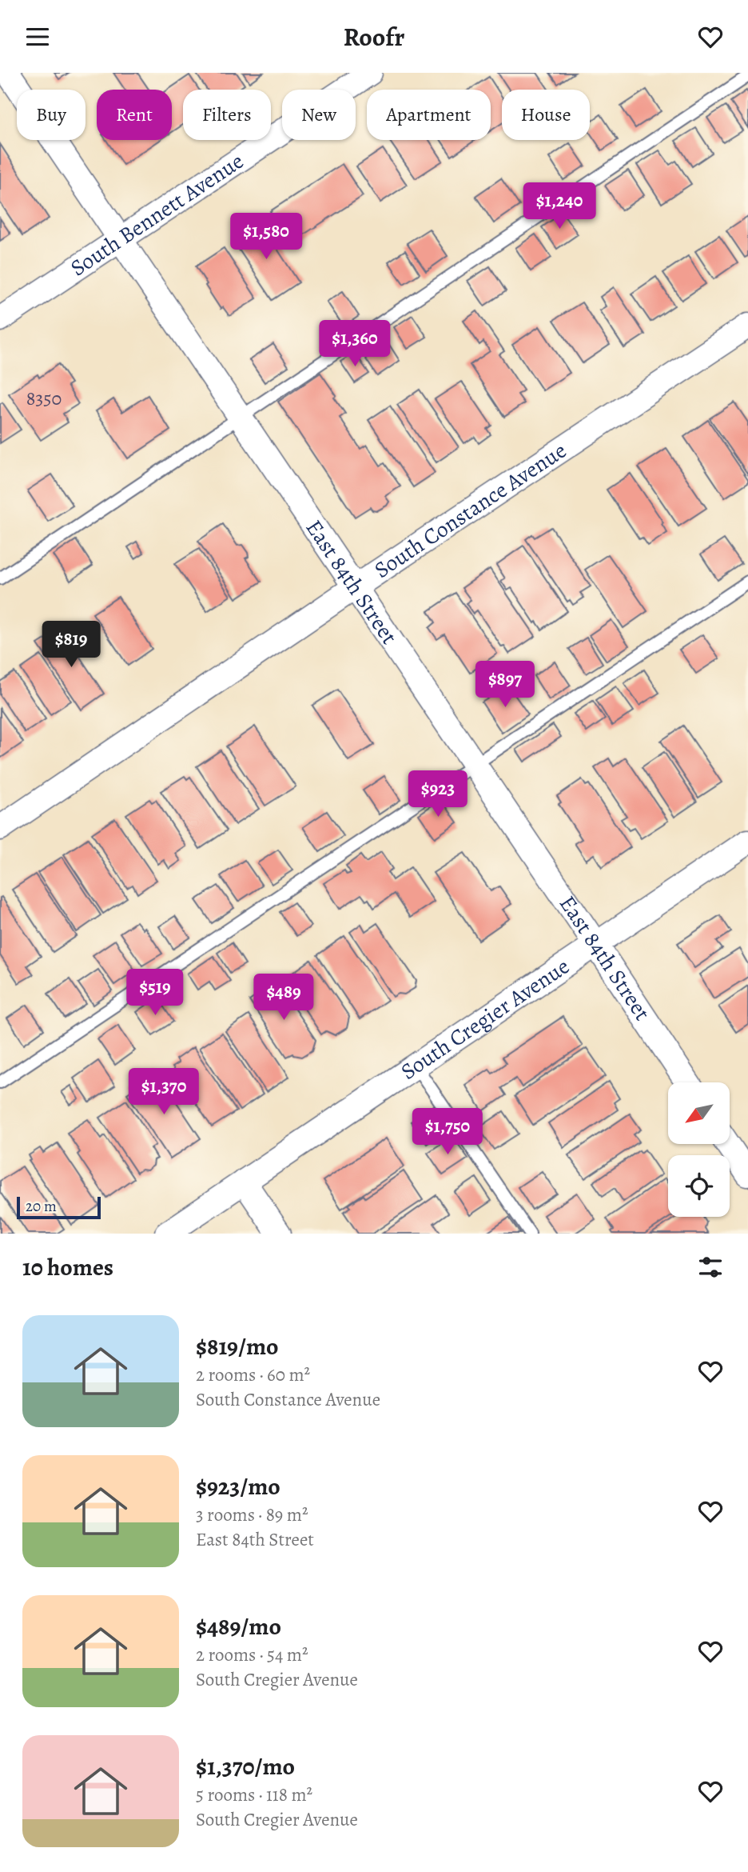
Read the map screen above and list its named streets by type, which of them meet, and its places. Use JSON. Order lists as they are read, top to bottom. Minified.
{"streets":{"street":["South Bennett Avenue","South Constance Avenue","East 84th Street","South Cregier Avenue"]},"crossings":[["South Bennett Avenue","East 84th Street"],["South Constance Avenue","East 84th Street"],["East 84th Street","South Cregier Avenue"]],"house_numbers":["8350"],"scale_bar":"20 m","north":"bottom left","page":{"header":"Roofr","chip":["Buy","Rent","Filters","New","Apartment","House"],"price":["$1,240","$1,580","$1,360","$819","$897","$923","$519","$489","$1,370","$1,750"],"scale":"20 m","heading":"10 homes","list":[{"name":"$819/mo","note":"2 rooms · 60 m² · South Constance Avenue"},{"name":"$923/mo","note":"3 rooms · 89 m² · East 84th Street"},{"name":"$489/mo","note":"2 rooms · 54 m² · South Cregier Avenue"},{"name":"$1,370/mo","note":"5 rooms · 118 m² · South Cregier Avenue"}]}}
